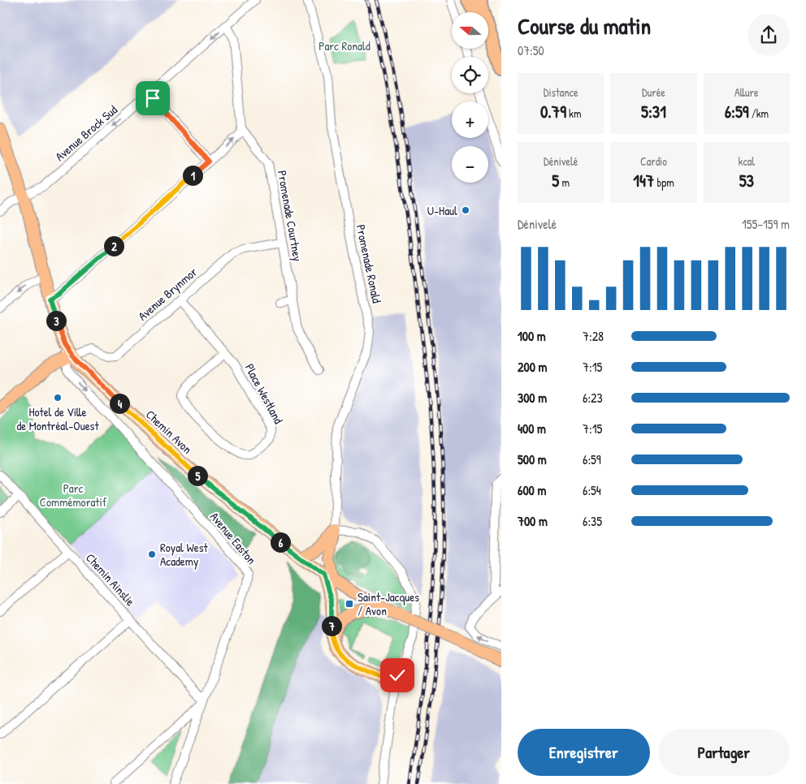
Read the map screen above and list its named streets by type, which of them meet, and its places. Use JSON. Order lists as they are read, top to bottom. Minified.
{"streets":{"main road":["Chemin Avon"],"street":["Avenue Brock Sud","Promenade Courtney","Promenade Ronald","Avenue Brynmor","Place Westland","Avenue Easton","Chemin Ainslie"]},"crossings":[["Avenue Brock Sud","Chemin Avon"],["Promenade Courtney","Avenue Brynmor"],["Avenue Brynmor","Place Westland"],["Avenue Brynmor","Chemin Avon"],["Avenue Brynmor","Avenue Easton"],["Chemin Avon","Avenue Easton"],["Avenue Easton","Chemin Ainslie"]],"one_way":["Avenue Brock Sud","Avenue Easton"],"parks":["Parc Ronald","Parc Commémoratif"],"places":{"other":["U-Haul","Hotel de Ville de Montréal-Ouest","Royal West Academy"],"transit":["Saint-Jacques / Avon"]},"north":"left","page":{"heading":["Course du matin","07:50"],"map_buttons":["+","−"],"stats":[["Distance","0.79 km"],["Durée","5:31"],["Allure","6:59 /km"],["Dénivelé","5 m"],["Cardio","147 bpm"],["kcal","53"]],"pins":["1","2","3","4","5","6","7"],"chart":["Dénivelé","155–159 m"],"list":[{"name":"100 m","note":"7:28"},{"name":"200 m","note":"7:15"},{"name":"300 m","note":"6:23"},{"name":"400 m","note":"7:15"},{"name":"500 m","note":"6:59"},{"name":"600 m","note":"6:54"},{"name":"700 m","note":"6:35"}],"buttons":["Enregistrer","Partager"]}}
